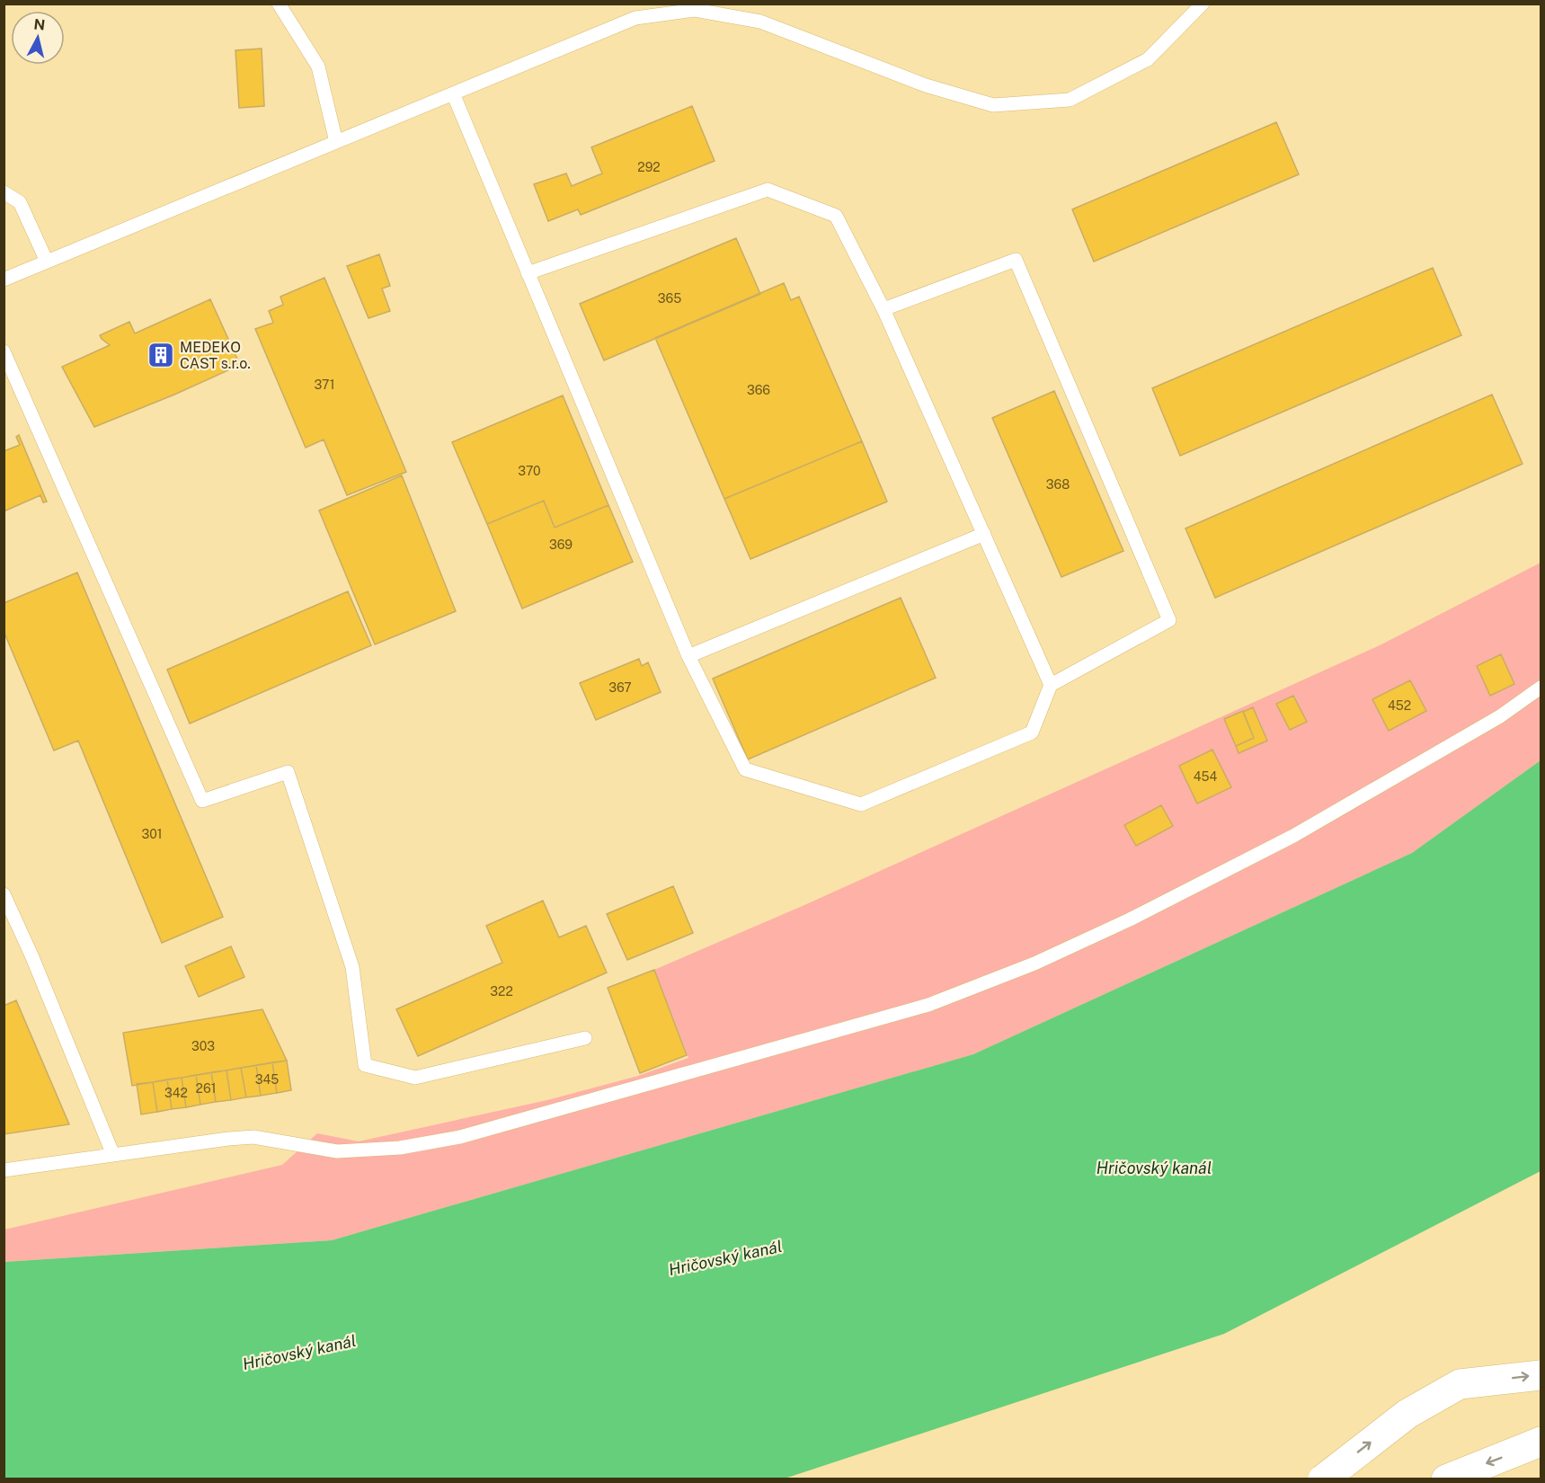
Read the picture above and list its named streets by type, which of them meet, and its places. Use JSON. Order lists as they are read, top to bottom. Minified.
{"water":["Hričovský kanál"],"places":{"building":["MEDEKO CAST s.r.o."]},"house_numbers":["292","365","371","366","370","368","369","367","452","454","301","322","303","345","261","342"],"north":"top"}
